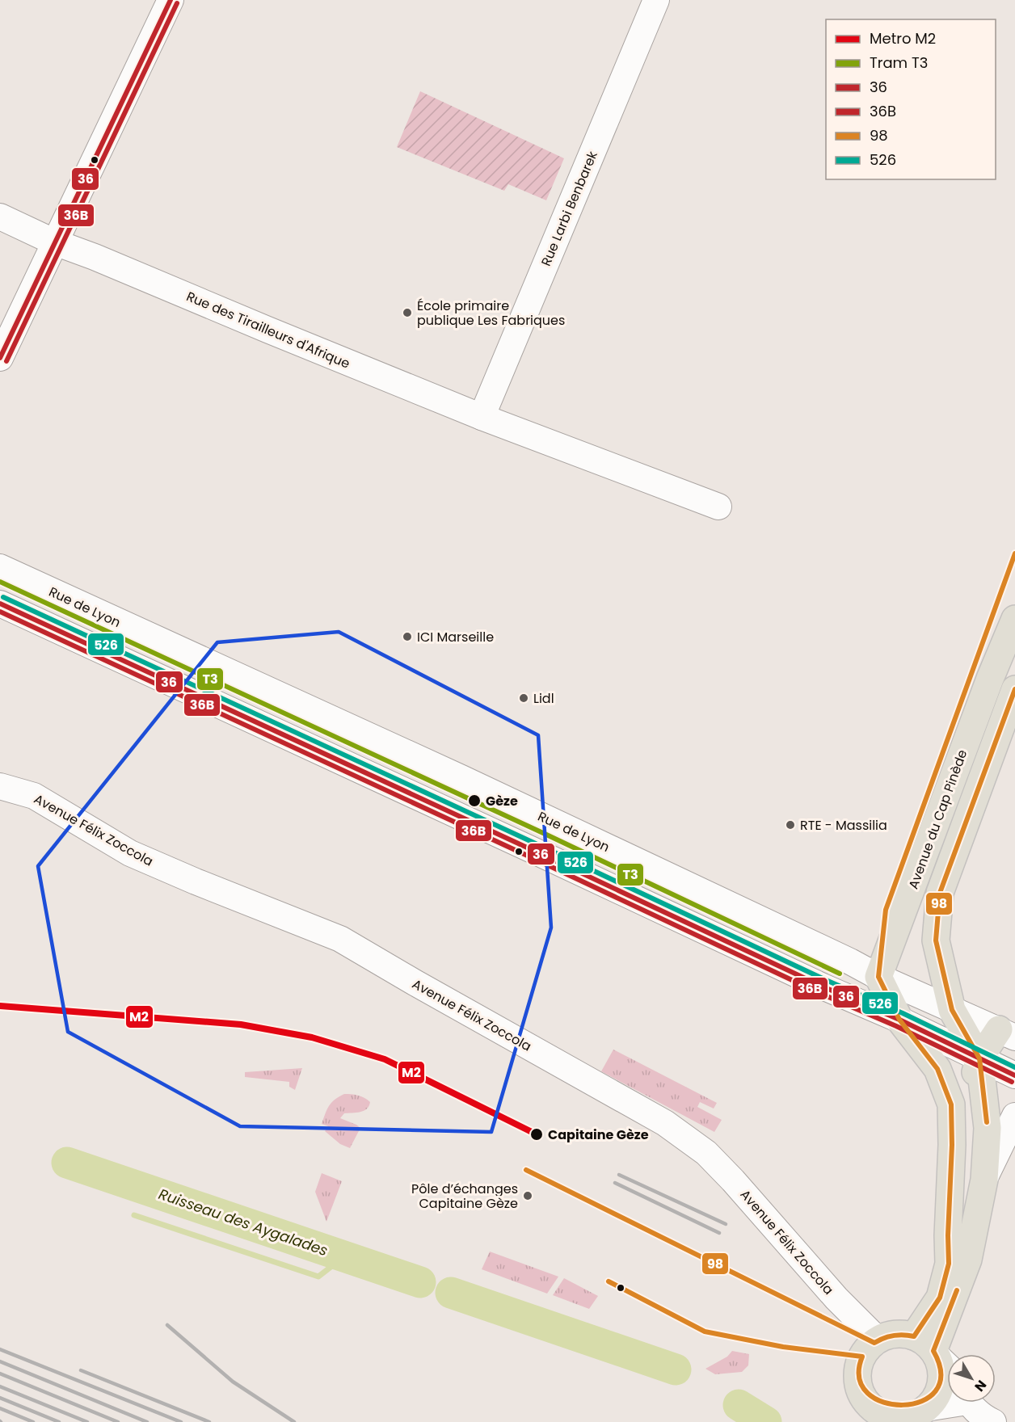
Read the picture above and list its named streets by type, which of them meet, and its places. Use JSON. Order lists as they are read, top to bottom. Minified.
{"streets":{"main road":["Avenue du Cap Pinède"],"street":["Rue Larbi Benbarek","Rue des Tirailleurs d'Afrique","Rue de Lyon","Avenue Félix Zoccola"]},"crossings":[["Rue Larbi Benbarek","Rue des Tirailleurs d'Afrique"],["Rue de Lyon","Avenue du Cap Pinède"]],"water":["Ruisseau des Aygalades"],"places":["École primaire publique Les Fabriques","ICI Marseille","Lidl","Gèze","RTE - Massilia","Capitaine Gèze","Pôle d’échanges Capitaine Gèze"],"lines":["transit line 36","transit line 36B","transit line 98","tram line T3","transit line 526","metro line M2"],"legend":["Metro M2","Tram T3","36","36B","98","526"],"north":"bottom right"}
